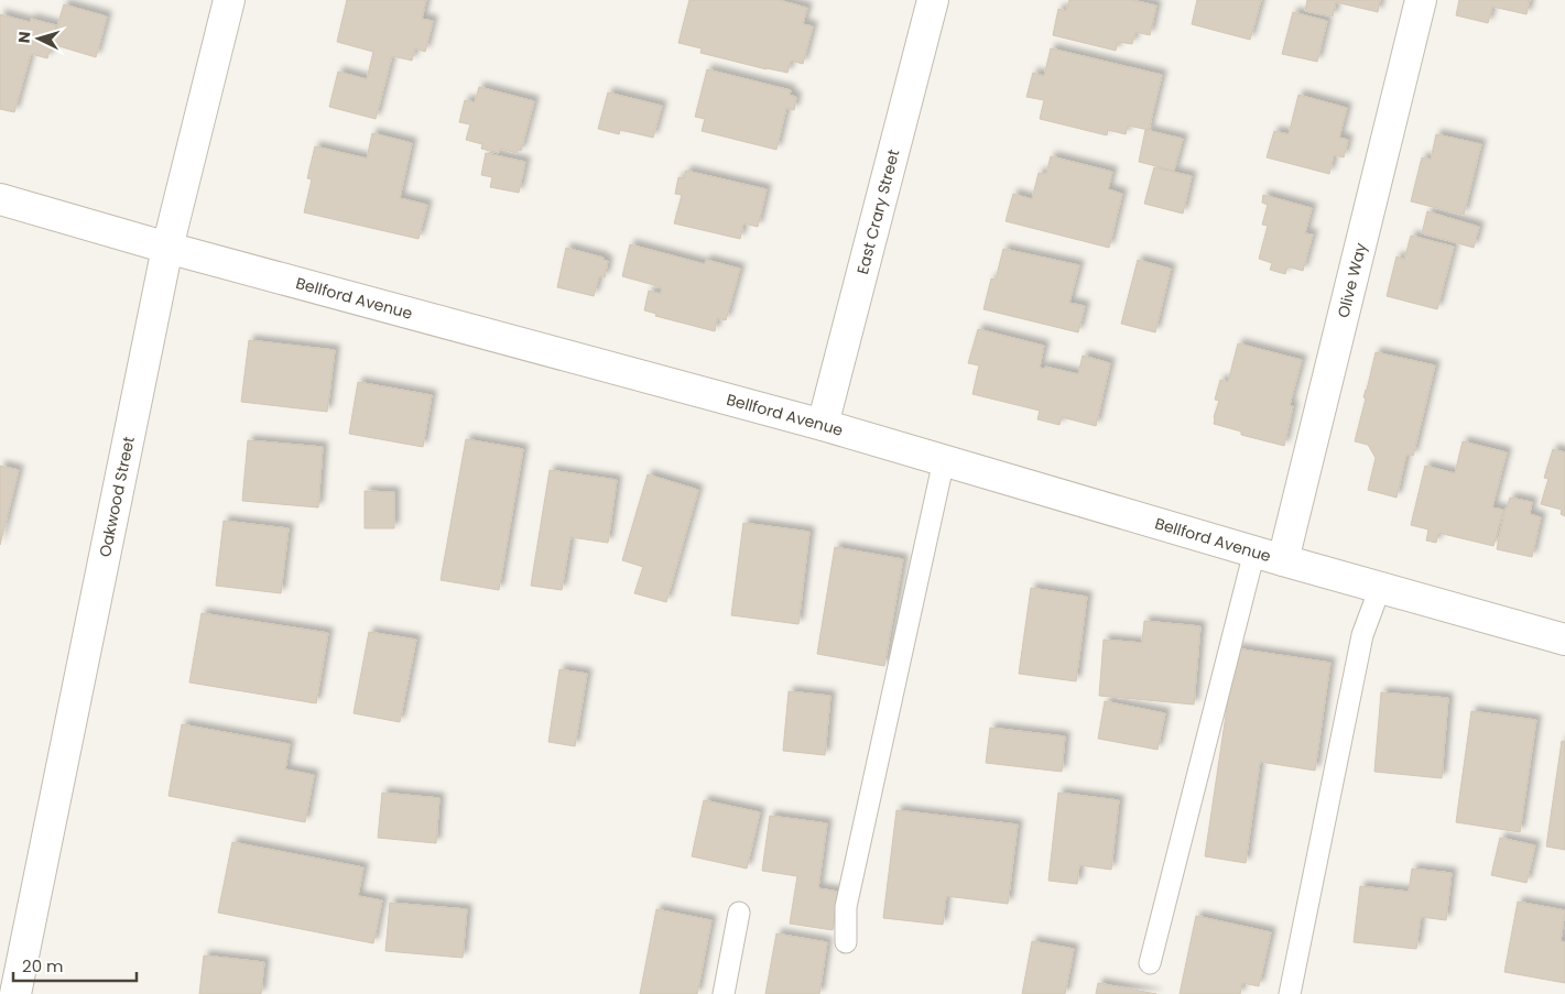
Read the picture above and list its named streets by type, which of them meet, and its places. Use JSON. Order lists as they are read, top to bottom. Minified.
{"streets":{"street":["East Crary Street","Olive Way","Bellford Avenue","Oakwood Street"]},"crossings":[["East Crary Street","Bellford Avenue"],["Olive Way","Bellford Avenue"],["Bellford Avenue","Oakwood Street"]],"scale_bar":"20 m","north":"left"}
